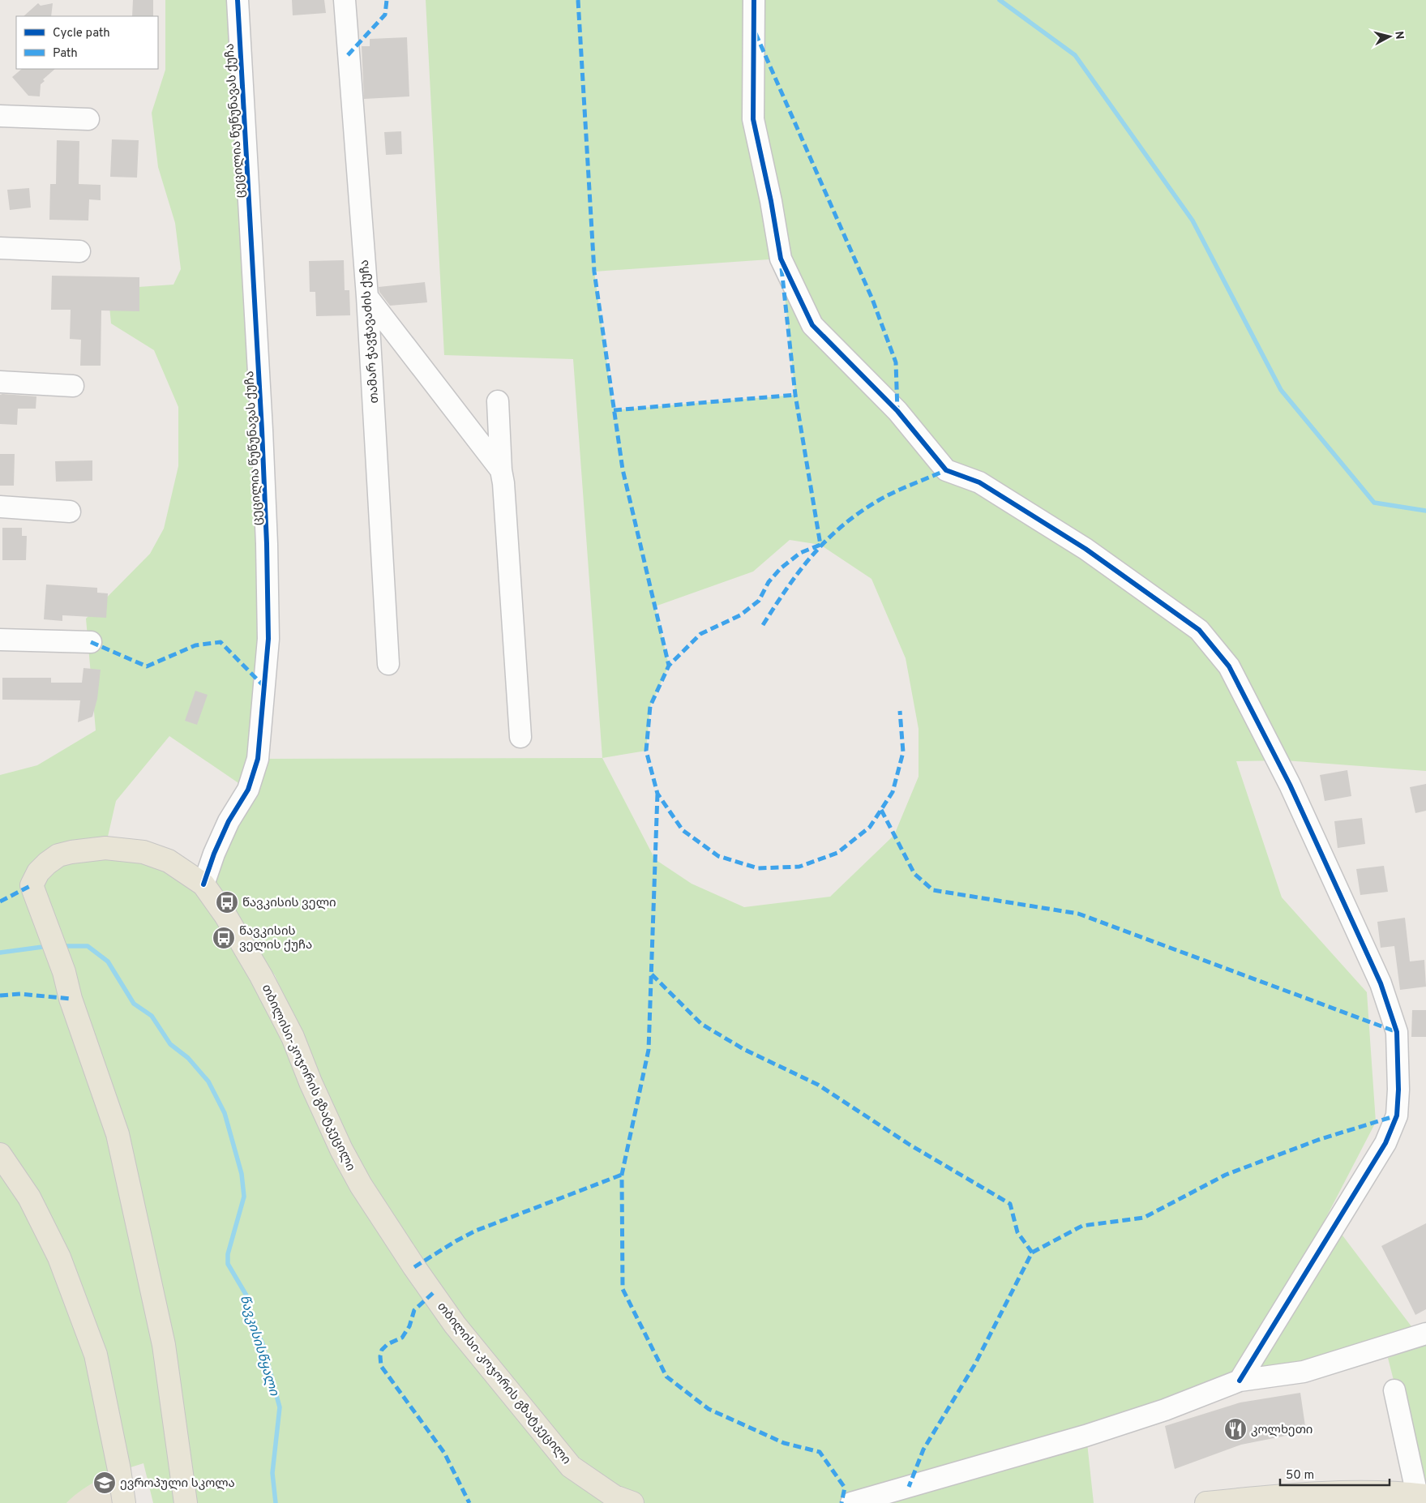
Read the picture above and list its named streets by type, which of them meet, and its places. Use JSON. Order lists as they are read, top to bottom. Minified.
{"streets":{"main road":["თბილისი-კოჯორის გზატკეცილი"],"street":["ცეცილია წუწუნავას ქუჩა","თამარ ჭავჭავაძის ქუჩა"]},"crossings":[["ცეცილია წუწუნავას ქუჩა","თბილისი-კოჯორის გზატკეცილი"]],"water":["წავკისისწყალი"],"places":{"bus stop":["წავკისის ველი","წავკისის ველის ქუჩა"],"restaurant":["კოლხეთი"],"school or university":["ევროპული სკოლა"]},"legend":["Cycle path","Path"],"scale_bar":"50 m","north":"right"}
